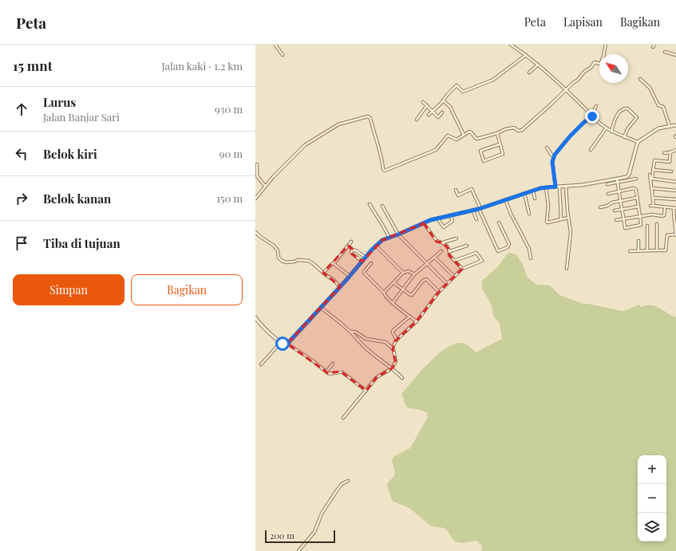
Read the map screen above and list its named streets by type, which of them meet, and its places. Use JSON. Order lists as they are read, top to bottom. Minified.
{"scale_bar":"200 m","north":"top left","page":{"header":"Peta","nav":["Peta","Lapisan","Bagikan"],"heading":["15 mnt","Jalan kaki · 1.2 km"],"list":[["Lurus","Jalan Banjar Sari","930 m"],["Belok kiri","90 m"],["Belok kanan","150 m"],"Tiba di tujuan"],"buttons":["Simpan","Bagikan"],"map_buttons":["+","−"],"scale":"200 m"}}
